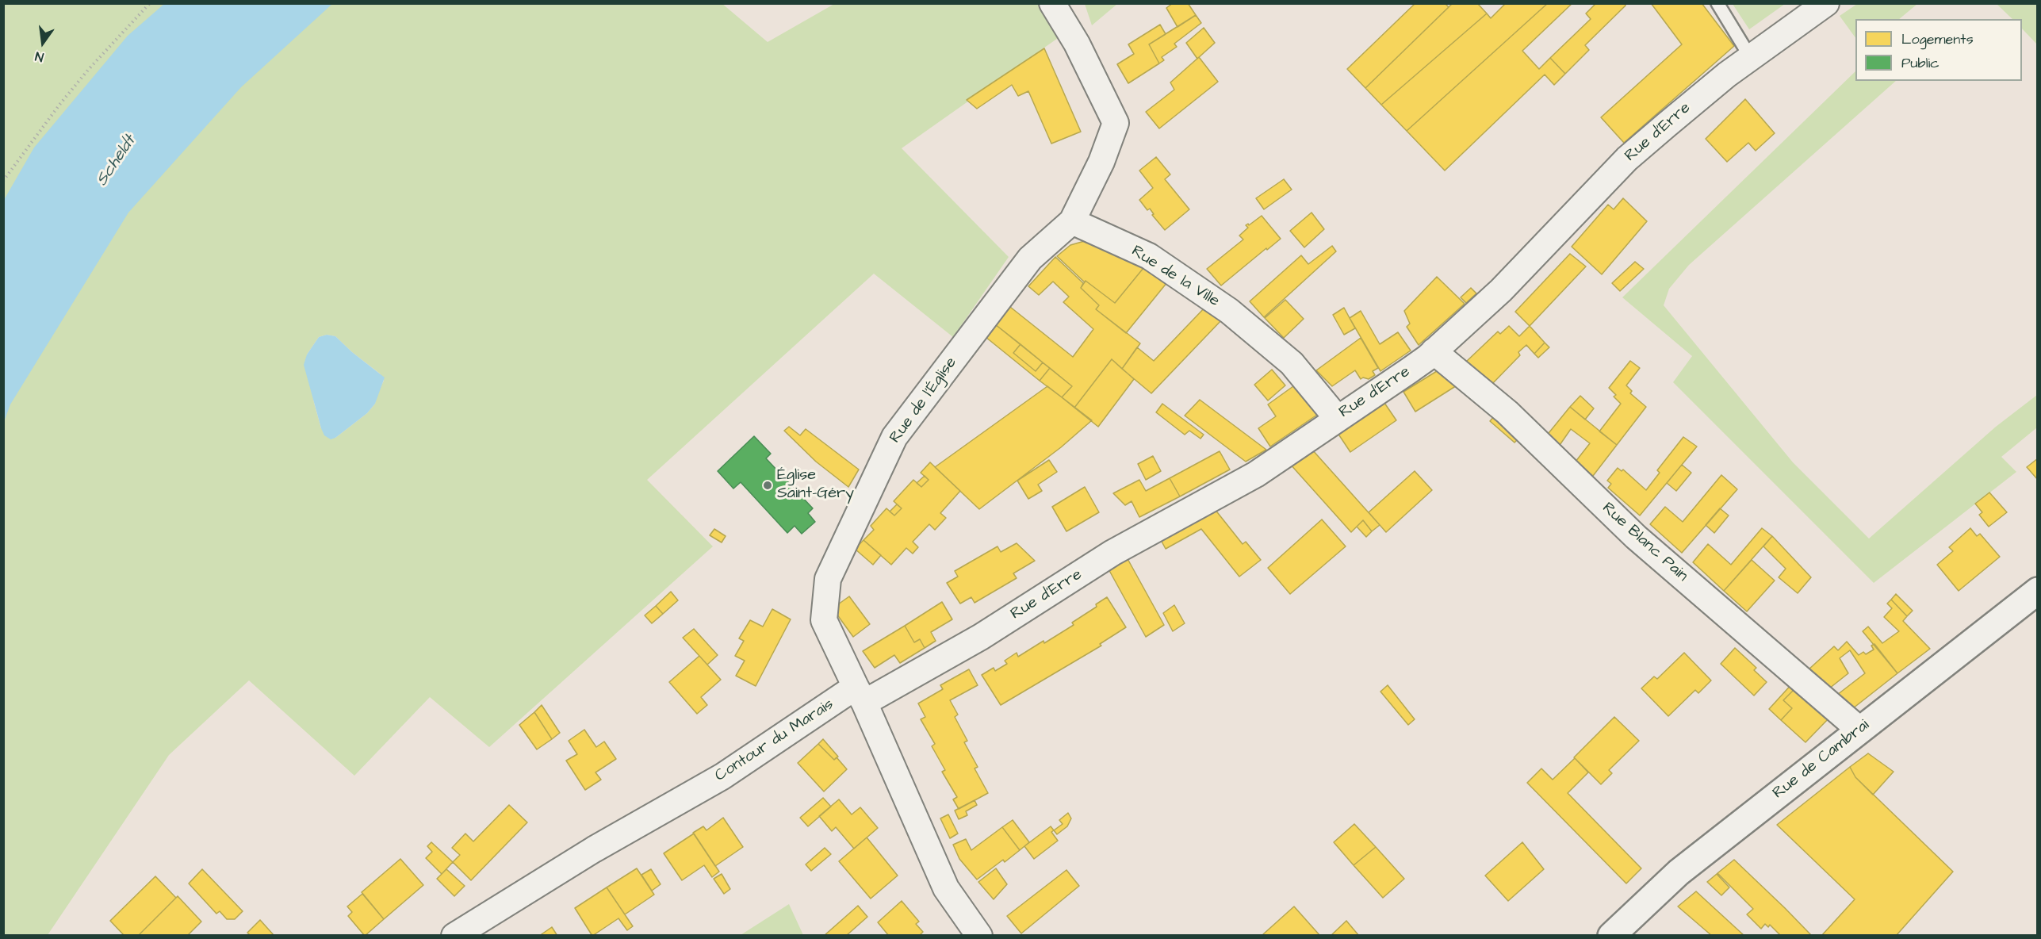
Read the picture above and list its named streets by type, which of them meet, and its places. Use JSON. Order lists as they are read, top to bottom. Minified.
{"streets":{"street":["Rue d'Erre","Rue de la Ville","Rue de l'Église","Rue Blanc Pain","Contour du Marais","Rue de Cambrai"]},"crossings":[["Rue d'Erre","Rue de la Ville"],["Rue d'Erre","Rue de l'Église"],["Rue d'Erre","Rue Blanc Pain"],["Rue d'Erre","Contour du Marais"],["Rue de la Ville","Rue de l'Église"],["Rue de l'Église","Contour du Marais"],["Rue Blanc Pain","Rue de Cambrai"]],"water":["Scheldt"],"places":["Église Saint-Géry"],"legend":["Logements","Public"],"north":"bottom"}
